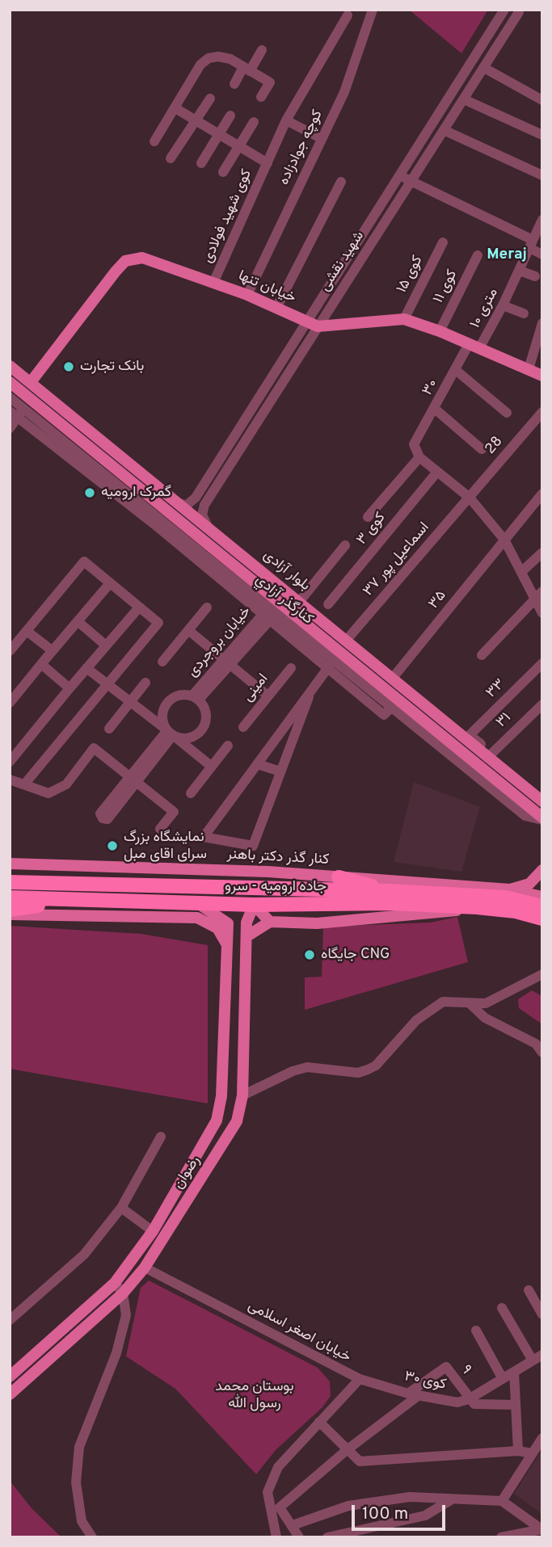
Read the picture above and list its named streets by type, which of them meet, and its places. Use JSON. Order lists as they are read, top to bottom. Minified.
{"streets":{"highway":["جاده ارومیه - سرو"],"main road":["خیابان تنها","بلوار آزادی","کنار گذر دکتر باهنر","رضوان"],"street":["کوچه جوادزاده","کوی شهید فولادی","شهید نقشی","کوی ۱۵","کوی ۱۱","۱۰ متری","۳۰","28","کوی ۳","اسماعیل پور ۳۷","کنارگذر آزادي","۳۵","خیابان بروجردی","امینی","۳۳","۳۱","خیابان اصغر اسلامی","۹","کوی ۳۰"]},"crossings":[["کوچه جوادزاده","خیابان تنها"],["کوی شهید فولادی","خیابان تنها"],["شهید نقشی","خیابان تنها"],["خیابان تنها","بلوار آزادی"],["۱۰ متری","۳۰"],["28","اسماعیل پور ۳۷"],["اسماعیل پور ۳۷","بلوار آزادی"],["بلوار آزادی","کنارگذر آزادي"],["بلوار آزادی","۳۵"],["بلوار آزادی","خیابان بروجردی"],["بلوار آزادی","۳۳"],["بلوار آزادی","۳۱"],["کنارگذر آزادي","خیابان بروجردی"],["۳۳","۳۱"],["کنار گذر دکتر باهنر","جاده ارومیه - سرو"],["جاده ارومیه - سرو","رضوان"],["رضوان","خیابان اصغر اسلامی"],["خیابان اصغر اسلامی","کوی ۳۰"],["۹","کوی ۳۰"]],"districts":["Meraj"],"parks":["بوستان محمد رسول الله"],"places":["بانک تجارت","گمرک ارومیه","نمایشگاه بزرگ سرای اقای مبل","جایگاه CNG"],"scale_bar":"100 m"}
